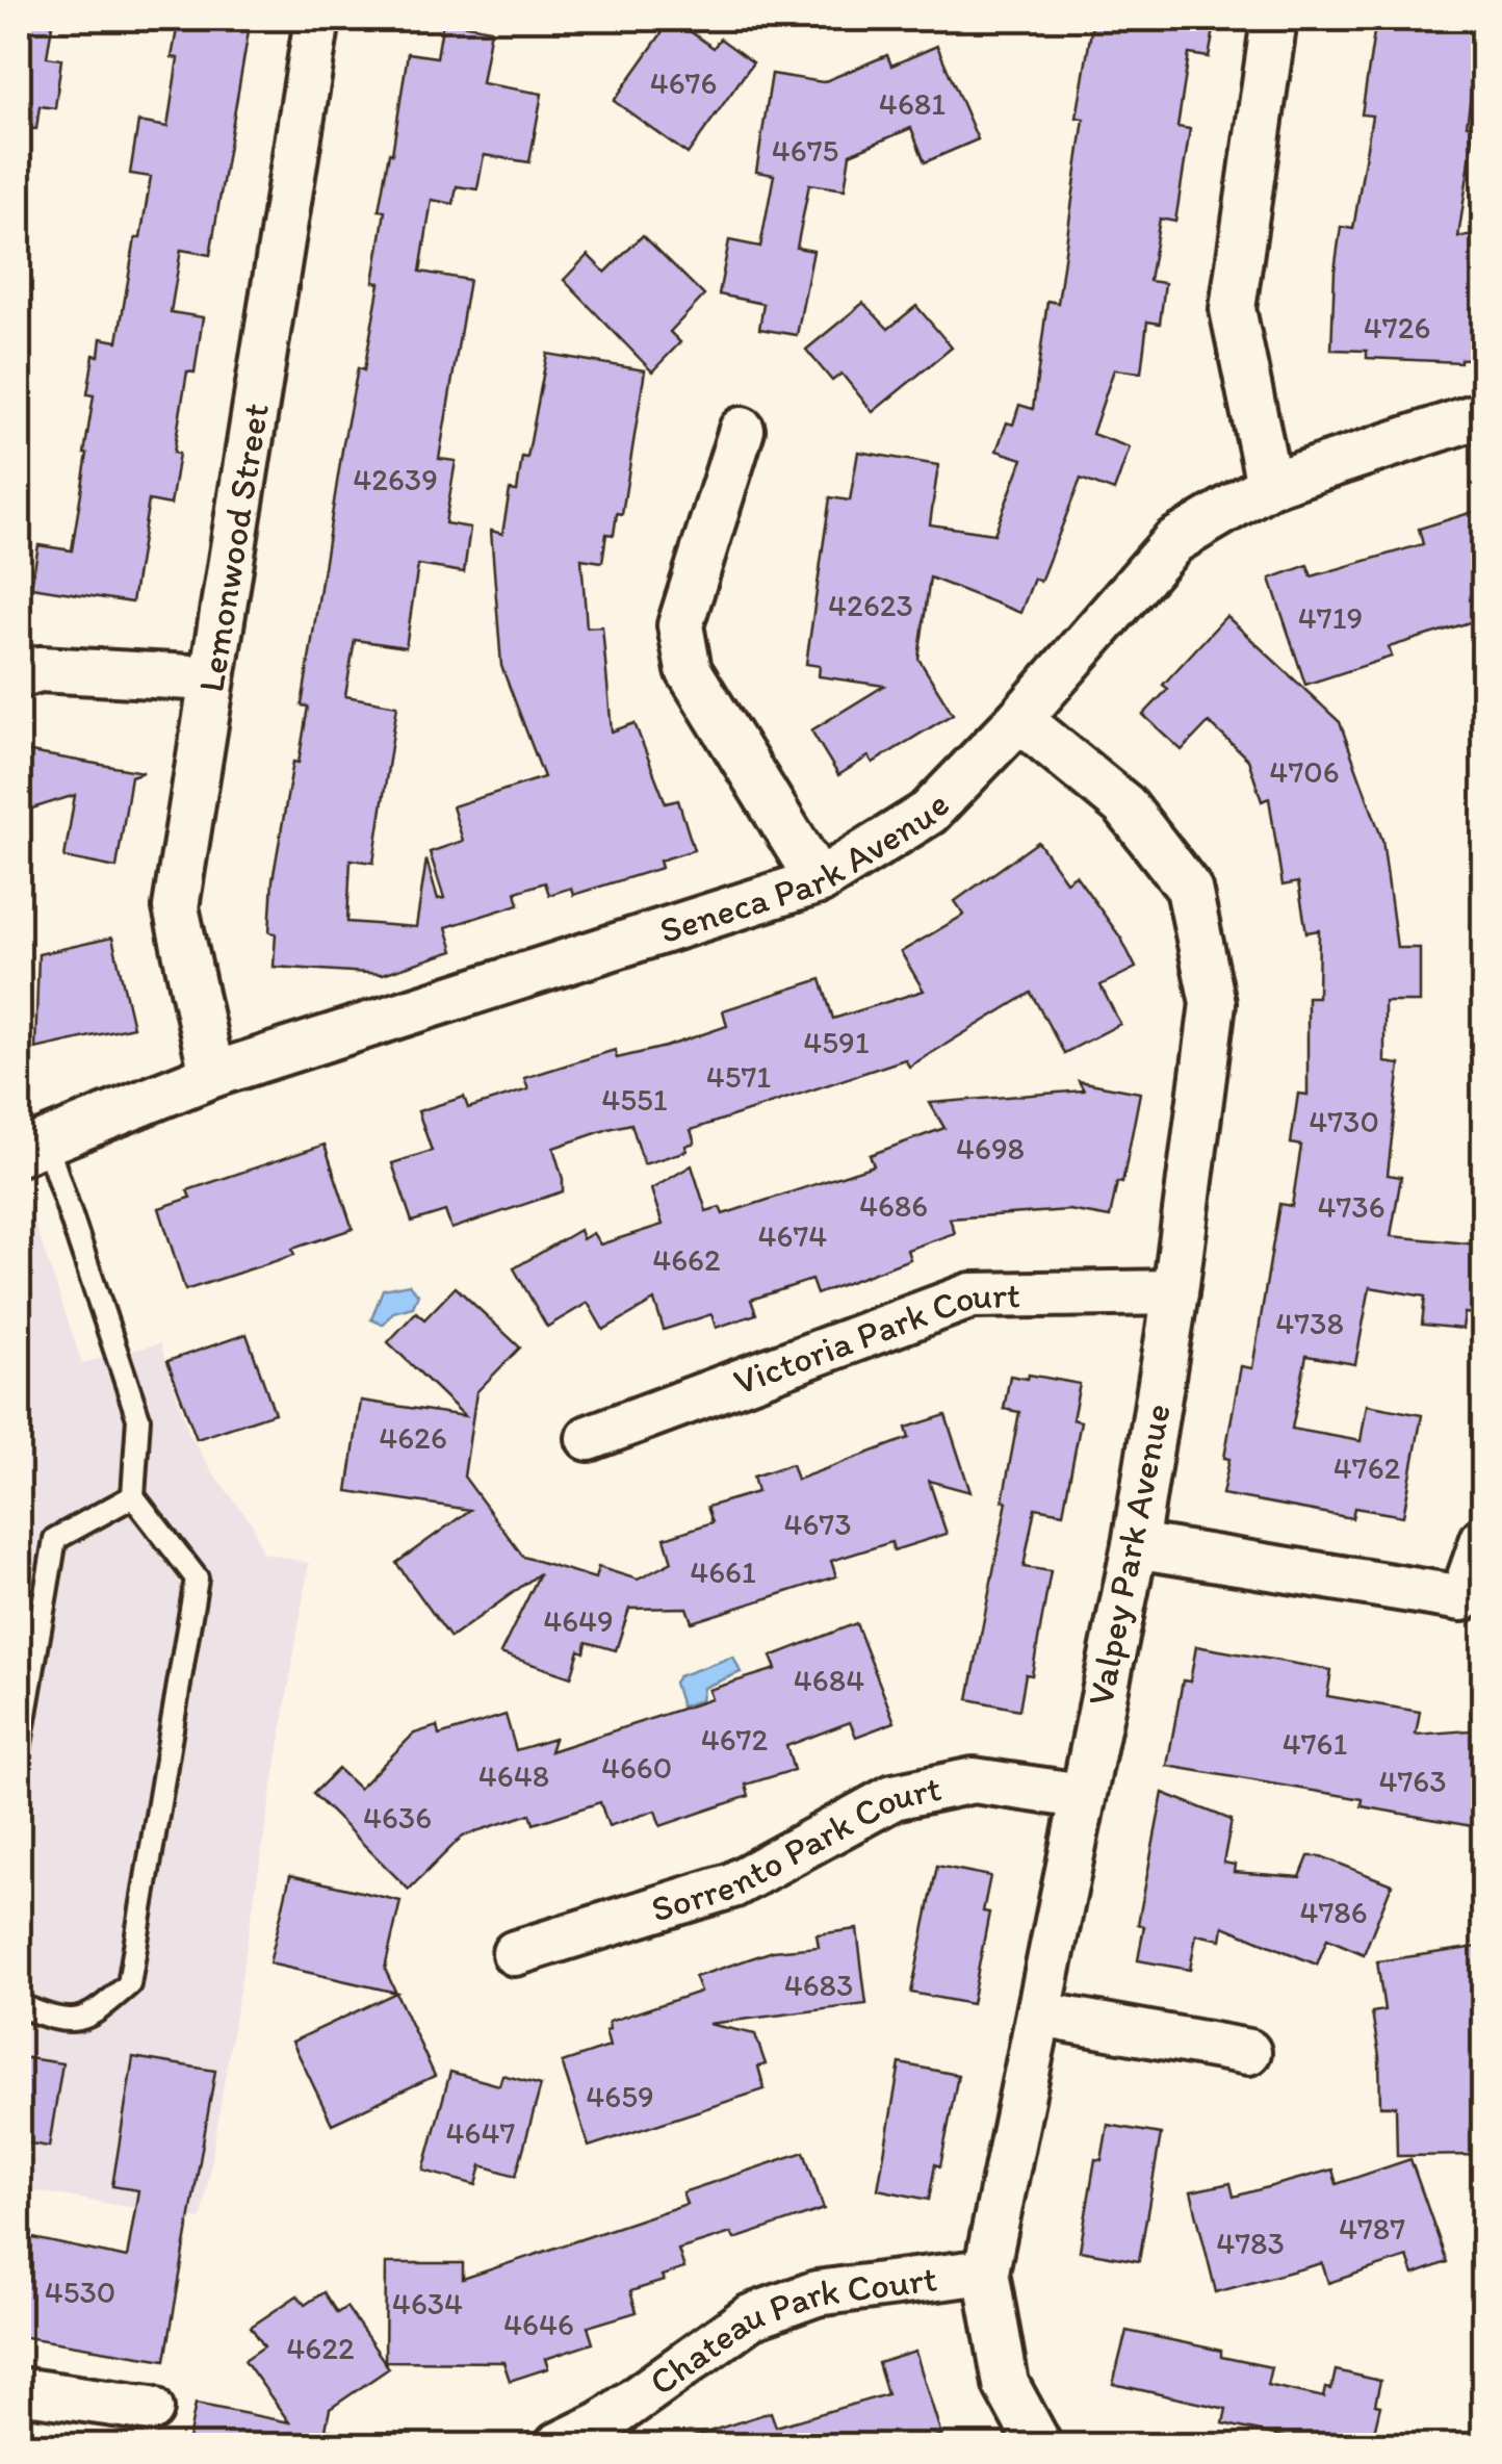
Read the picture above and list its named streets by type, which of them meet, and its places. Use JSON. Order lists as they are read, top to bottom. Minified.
{"streets":{"street":["Lemonwood Street","Seneca Park Avenue","Victoria Park Court","Valpey Park Avenue","Sorrento Park Court","Chateau Park Court"]},"crossings":[["Lemonwood Street","Seneca Park Avenue"],["Seneca Park Avenue","Valpey Park Avenue"],["Victoria Park Court","Valpey Park Avenue"],["Valpey Park Avenue","Sorrento Park Court"],["Valpey Park Avenue","Chateau Park Court"]],"house_numbers":["4676","4681","4675","4726","42639","42623","4719","4706","4591","4571","4551","4730","4698","4686","4736","4674","4662","4738","4626","4762","4673","4661","4649","4684","4672","4761","4660","4648","4763","4636","4786","4683","4659","4647","4787","4783","4530","4634","4646","4622"]}
